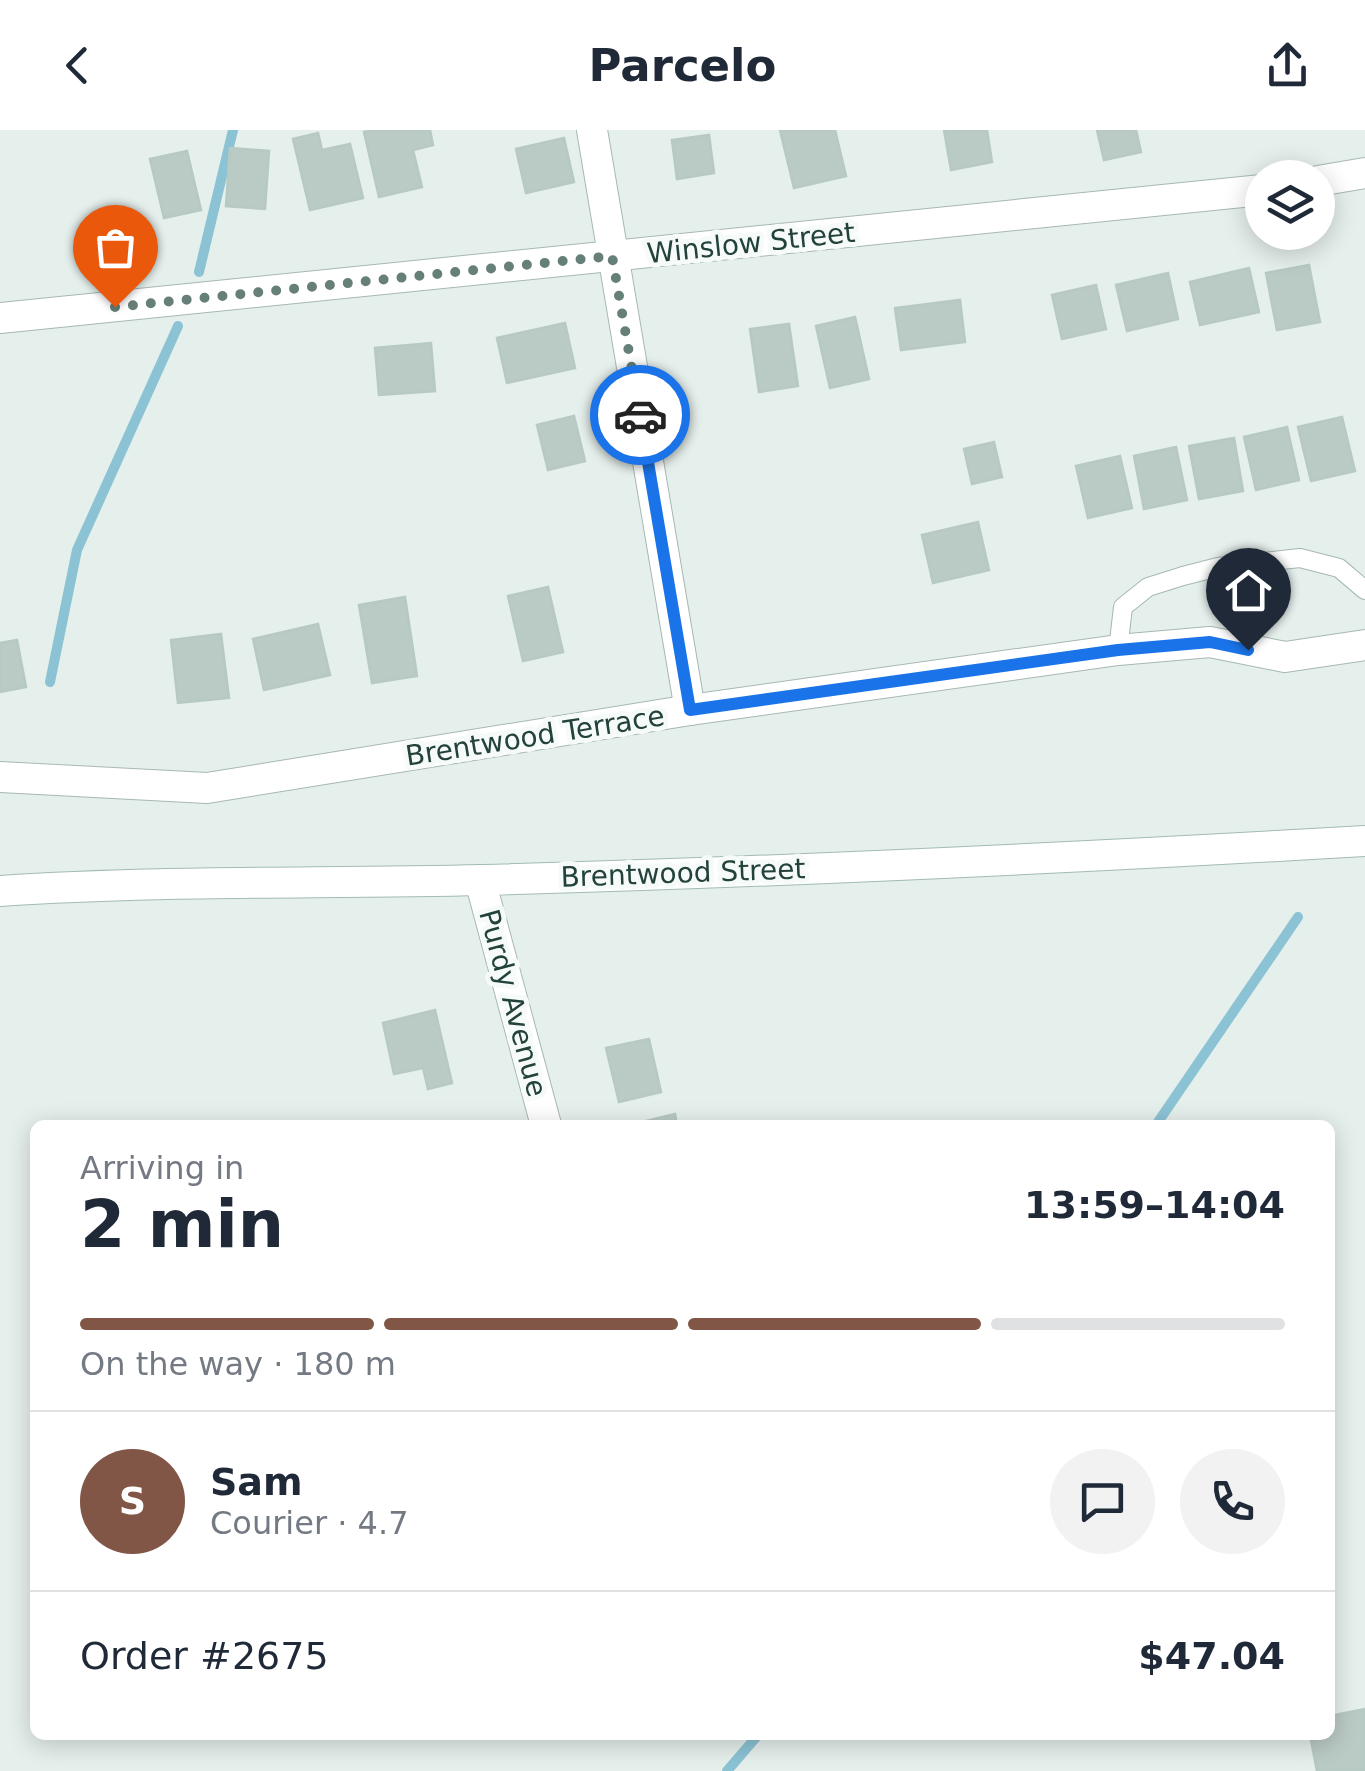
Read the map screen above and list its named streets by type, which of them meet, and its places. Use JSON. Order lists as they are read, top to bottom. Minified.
{"streets":{"street":["Winslow Street","Brentwood Terrace","Brentwood Street","Purdy Avenue"]},"crossings":[["Brentwood Street","Purdy Avenue"]],"page":{"header":"Parcelo","heading":["2 min","Arriving in","13:59–14:04"],"panel":["Sam","Courier · 4.7","Order #2675","$47.04"],"bar":"On the way · 180 m","round":"S"}}
